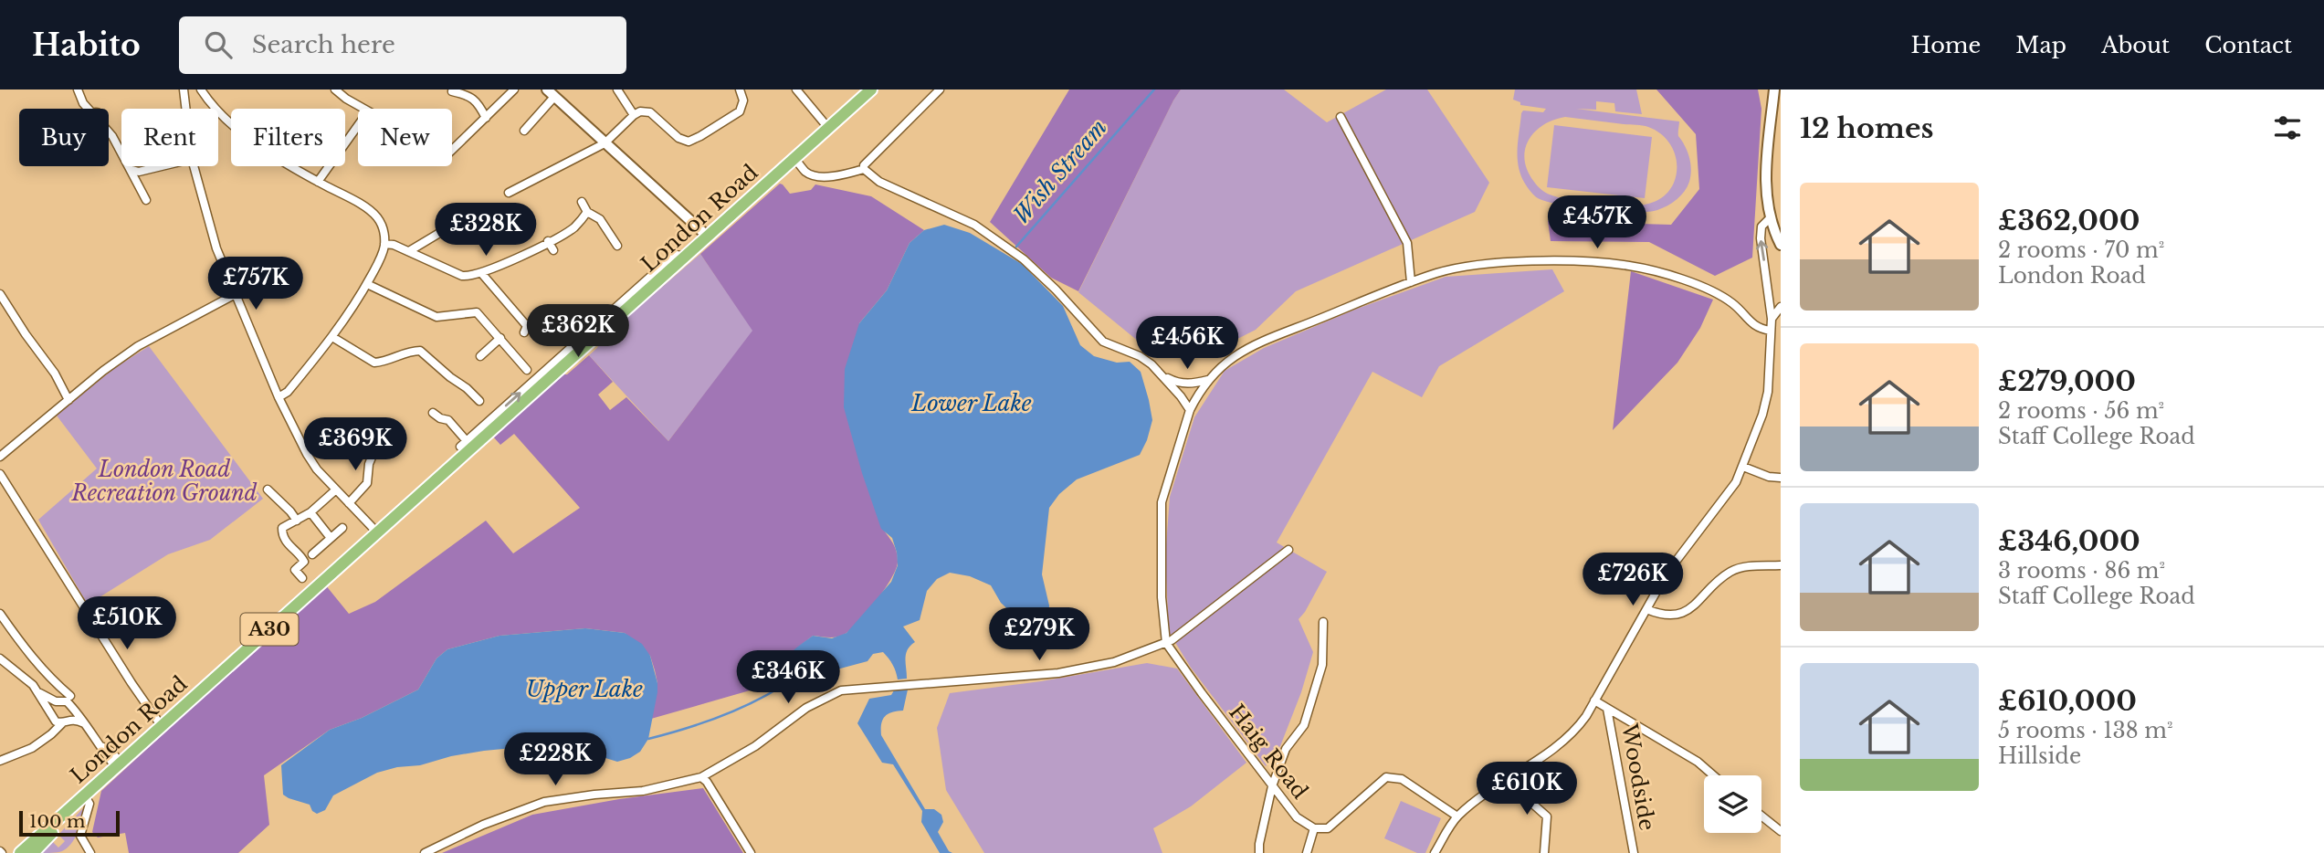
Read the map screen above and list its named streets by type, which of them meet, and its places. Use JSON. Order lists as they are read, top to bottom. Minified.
{"streets":{"main road":["London Road","A30"],"street":["Haig Road","Woodside"]},"water":["Wish Stream","Lower Lake","Upper Lake"],"parks":["London Road Recreation Ground"],"scale_bar":"100 m","page":{"header":"Habito","search":"Search here","nav":["Home","Map","About","Contact"],"heading":"12 homes","chip":["Buy","Rent","Filters","New"],"list":[{"name":"£362,000","note":"2 rooms · 70 m² · London Road"},{"name":"£279,000","note":"2 rooms · 56 m² · Staff College Road"},{"name":"£346,000","note":"3 rooms · 86 m² · Staff College Road"},{"name":"£610,000","note":"5 rooms · 138 m² · Hillside"}],"price":["£457K","£328K","£757K","£362K","£456K","£369K","£726K","£510K","£279K","£346K","£228K","£610K"],"scale":"100 m"}}
